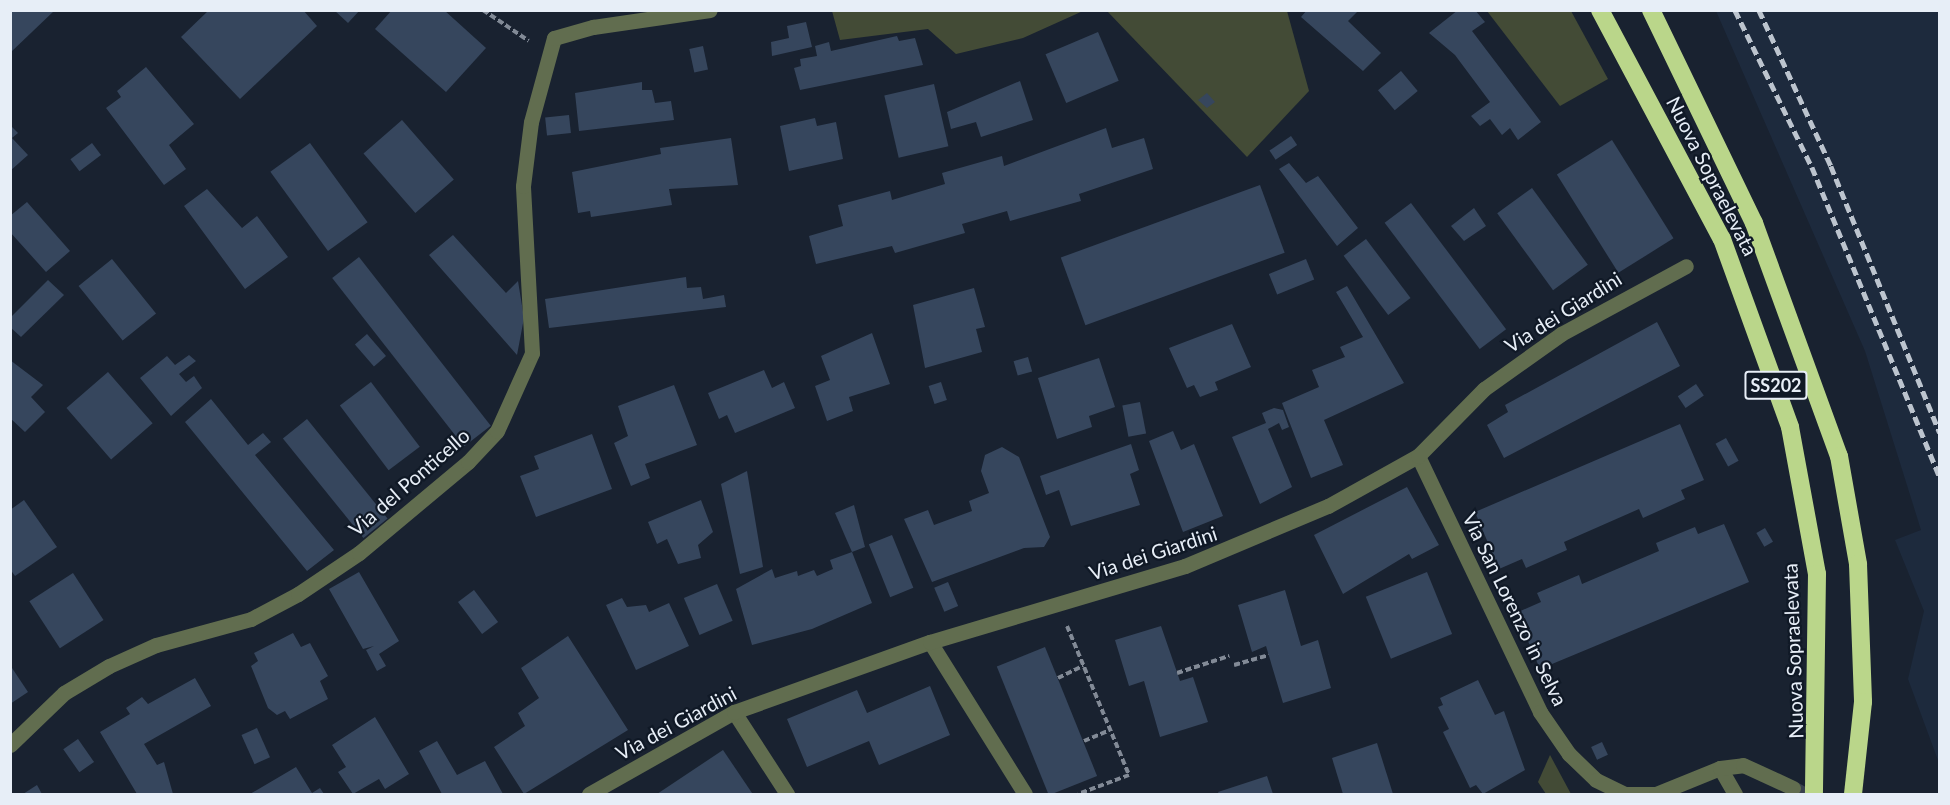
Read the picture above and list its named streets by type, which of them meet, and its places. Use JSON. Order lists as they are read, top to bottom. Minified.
{"streets":{"highway":["Nuova Sopraelevata","SS202"],"street":["Via dei Giardini","Via del Ponticello","Via San Lorenzo in Selva"]},"crossings":[["Via dei Giardini","Via San Lorenzo in Selva"]]}
